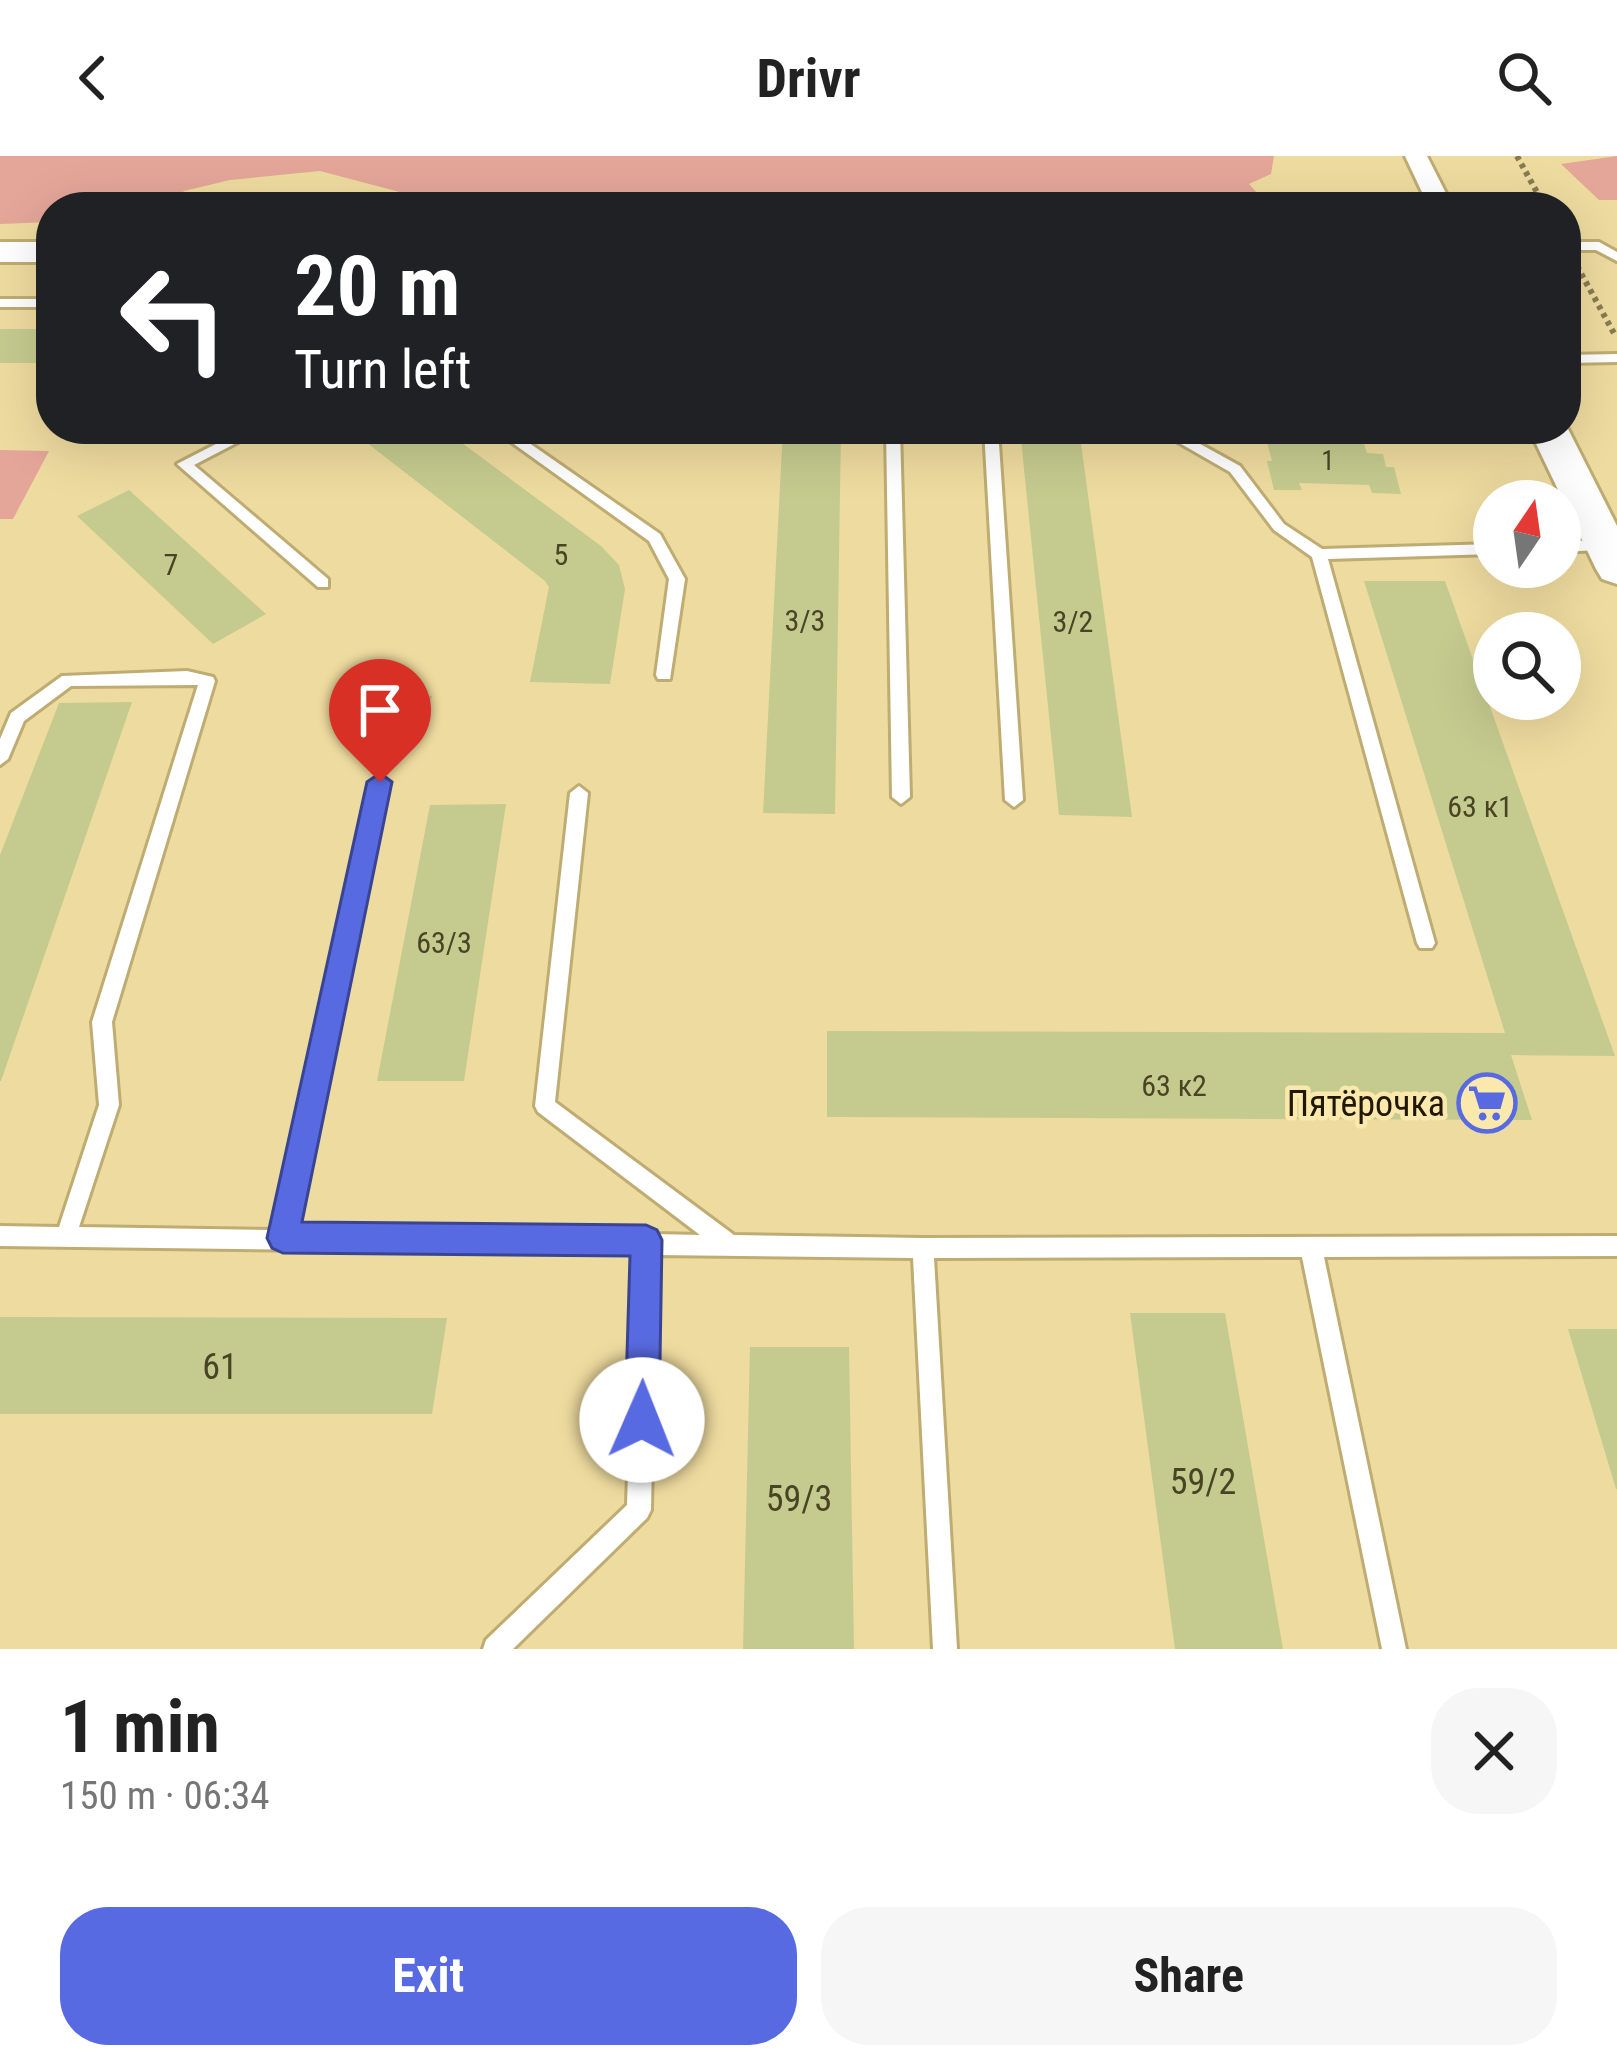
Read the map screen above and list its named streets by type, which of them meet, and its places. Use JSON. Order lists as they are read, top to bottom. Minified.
{"places":{"supermarket":["Пятёрочка"]},"house_numbers":["1","5","7","3/3","3/2","63 к1","63/3","63 к2","61","59/2","59/3"],"north":"top","page":{"header":"Drivr","turn":["20 m","Turn left"],"heading":["1 min","150 m · 06:34"],"buttons":["Exit","Share"]}}
